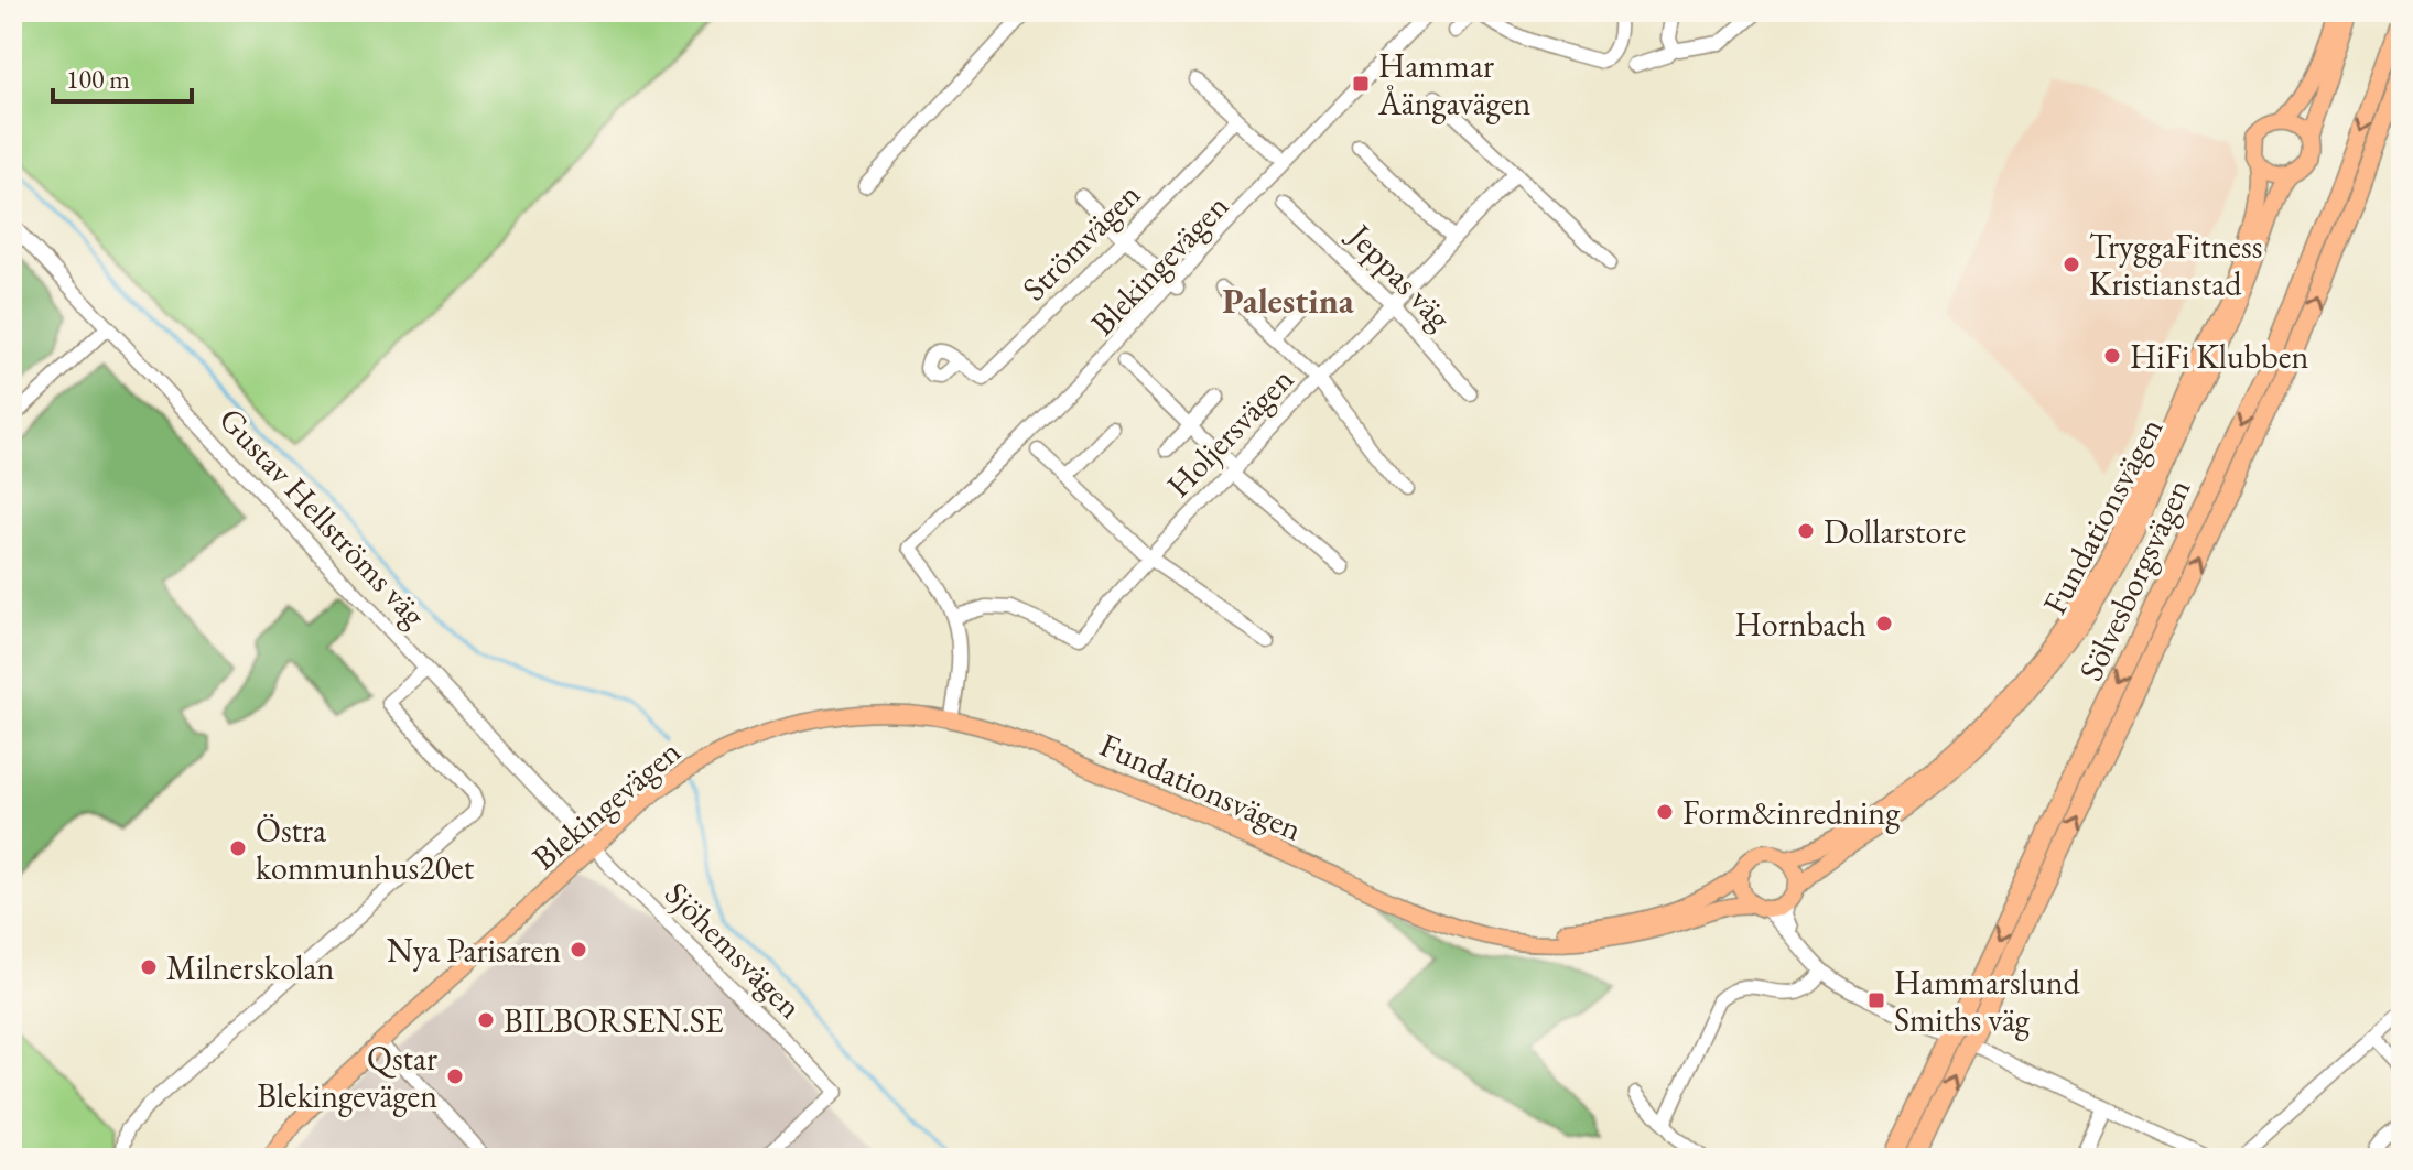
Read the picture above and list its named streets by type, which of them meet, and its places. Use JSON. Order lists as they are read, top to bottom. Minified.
{"streets":{"highway":["Sölvesborgsvägen"],"main road":["Blekingevägen","Fundationsvägen"],"street":["Strömvägen","Jeppas väg","Holjersvägen","Gustav Hellströms väg","Sjöhemsvägen"]},"crossings":[["Blekingevägen","Holjersvägen"],["Blekingevägen","Fundationsvägen"],["Blekingevägen","Gustav Hellströms väg"],["Blekingevägen","Sjöhemsvägen"],["Jeppas väg","Holjersvägen"],["Gustav Hellströms väg","Sjöhemsvägen"]],"districts":["Palestina"],"places":{"transit":["Hammar Åängavägen","Hammarslund Smiths väg"],"other":["TryggaFitness Kristianstad","HiFi Klubben","Dollarstore","Hornbach","Form&inredning","Östra kommunhus20et","Nya Parisaren","Milnerskolan","BILBORSEN.SE","Qstar Blekingevägen"]},"scale_bar":"100 m"}
